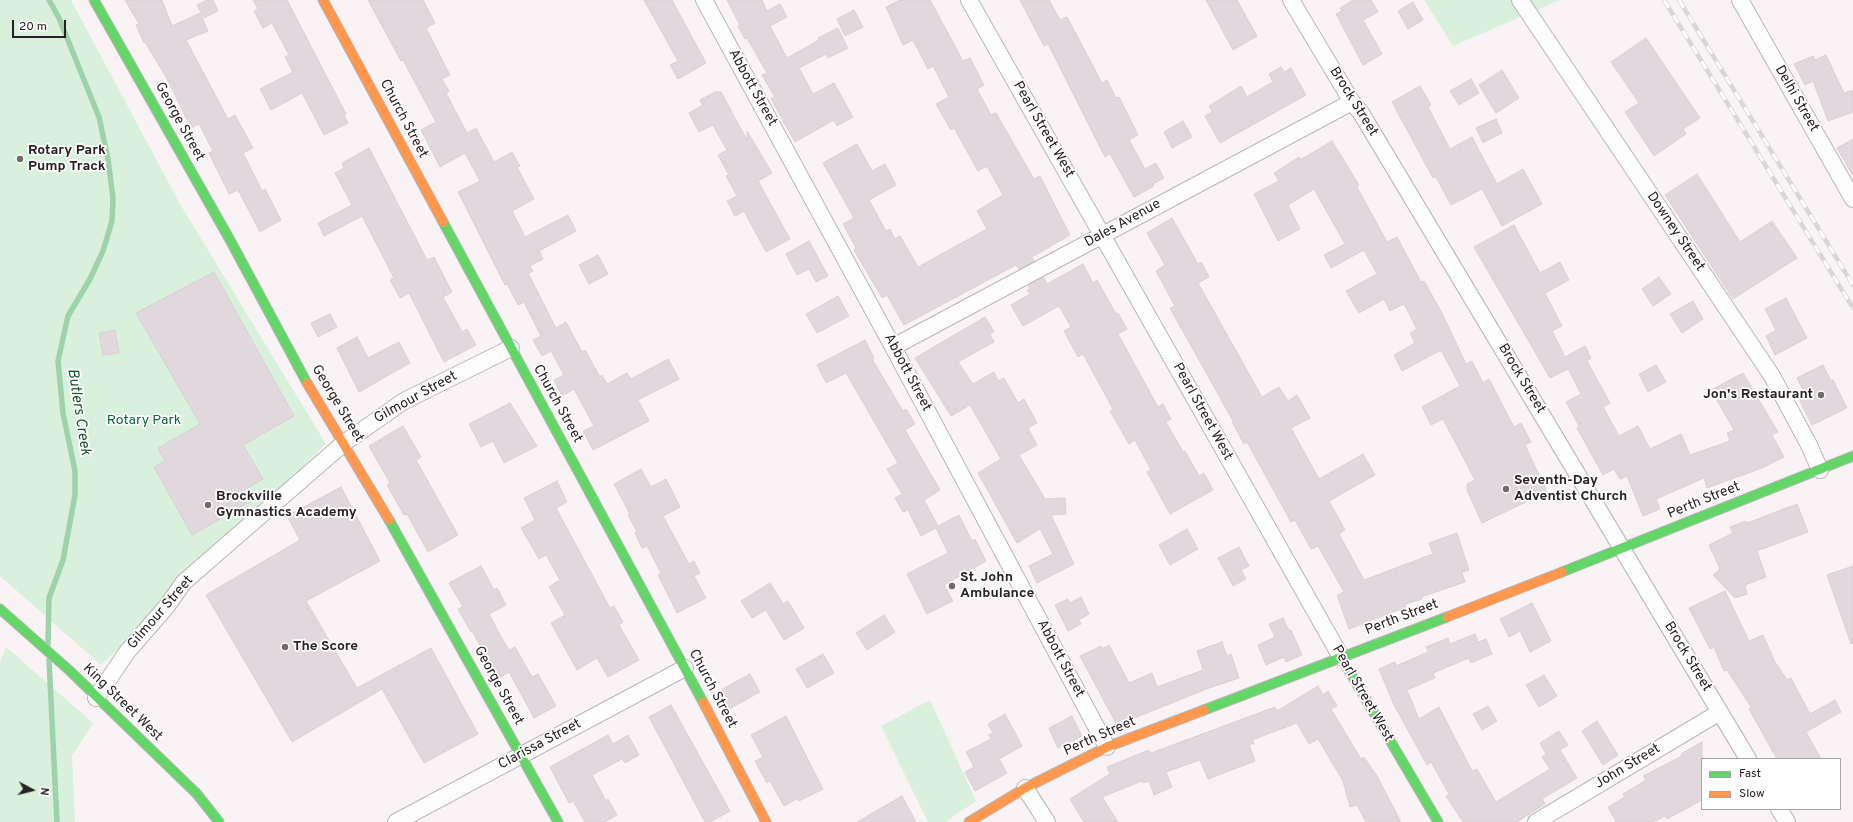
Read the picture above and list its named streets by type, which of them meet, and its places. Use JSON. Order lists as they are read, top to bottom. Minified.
{"streets":{"street":["Abbott Street","Delhi Street","Brock Street","Church Street","George Street","Pearl Street West","Dales Avenue","Downey Street","Gilmour Street","Perth Street","King Street West","Clarissa Street","John Street"]},"crossings":[["Abbott Street","Dales Avenue"],["Abbott Street","Perth Street"],["Brock Street","Dales Avenue"],["Brock Street","Perth Street"],["Brock Street","John Street"],["Church Street","Gilmour Street"],["Church Street","Clarissa Street"],["George Street","Gilmour Street"],["George Street","Clarissa Street"],["Pearl Street West","Dales Avenue"],["Pearl Street West","Perth Street"],["Downey Street","Perth Street"],["Gilmour Street","King Street West"]],"water":["Butlers Creek"],"parks":["Rotary Park"],"places":["Rotary Park Pump Track","Jon's Restaurant","Seventh-Day Adventist Church","Brockville Gymnastics Academy","St. John Ambulance","The Score"],"legend":["Fast","Slow"],"scale_bar":"20 m","north":"right"}
